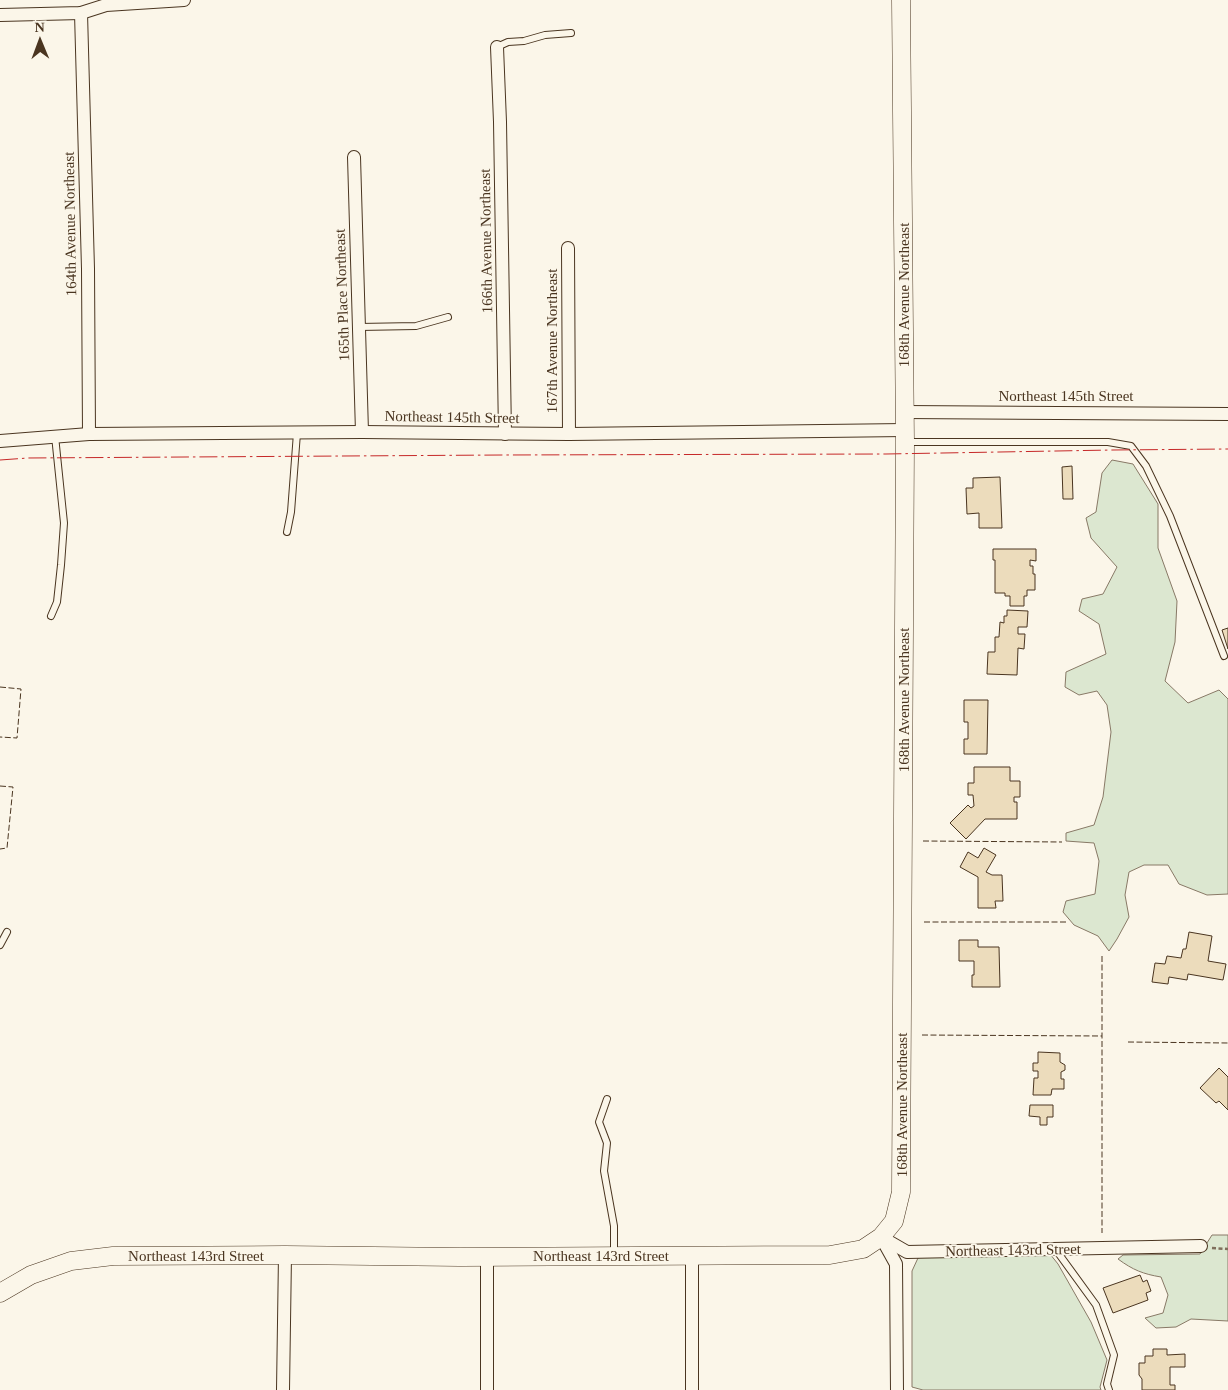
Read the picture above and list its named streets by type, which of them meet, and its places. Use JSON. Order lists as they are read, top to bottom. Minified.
{"streets":{"street":["164th Avenue Northeast","166th Avenue Northeast","165th Place Northeast","168th Avenue Northeast","167th Avenue Northeast","Northeast 145th Street","Northeast 143rd Street"]},"crossings":[["164th Avenue Northeast","Northeast 145th Street"],["166th Avenue Northeast","Northeast 145th Street"],["165th Place Northeast","Northeast 145th Street"],["168th Avenue Northeast","Northeast 145th Street"],["168th Avenue Northeast","Northeast 143rd Street"],["167th Avenue Northeast","Northeast 145th Street"]],"north":"top"}
